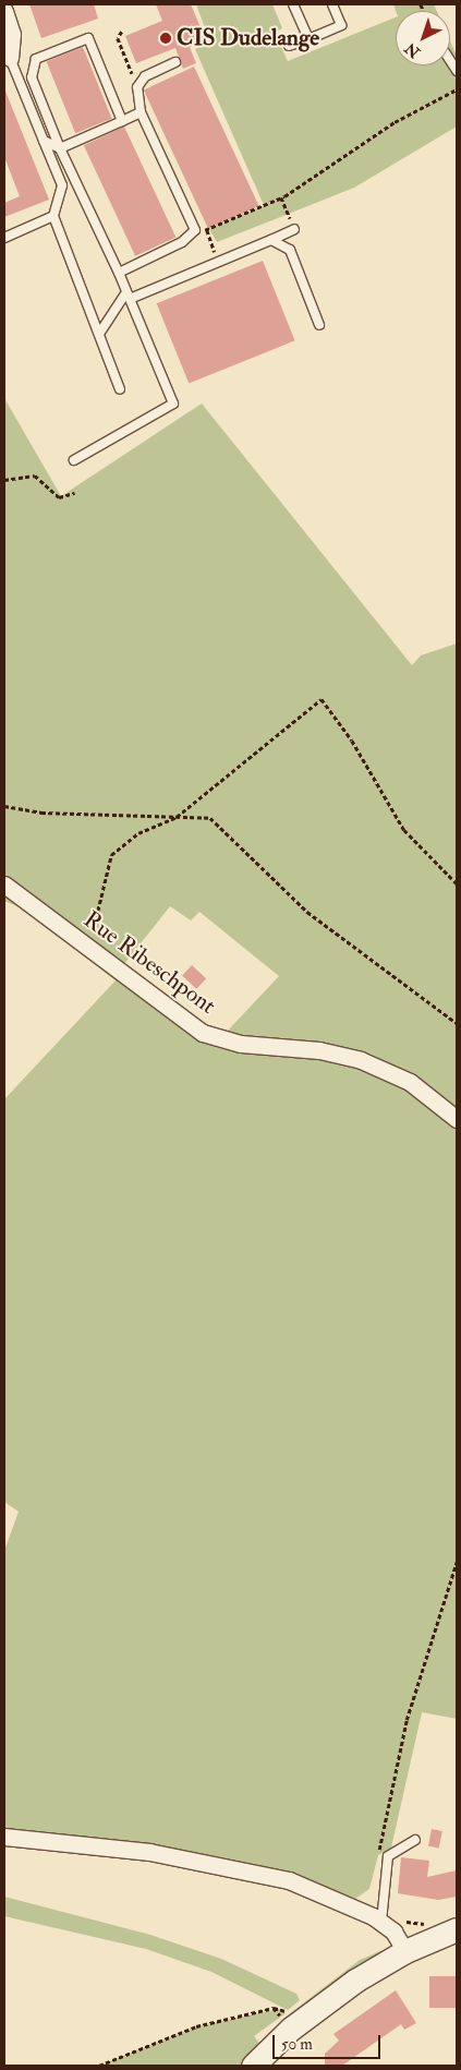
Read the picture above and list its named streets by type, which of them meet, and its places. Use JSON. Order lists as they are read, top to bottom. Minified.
{"streets":{"street":["Rue Ribeschpont"]},"places":["CIS Dudelange"],"scale_bar":"50 m","north":"bottom left"}
